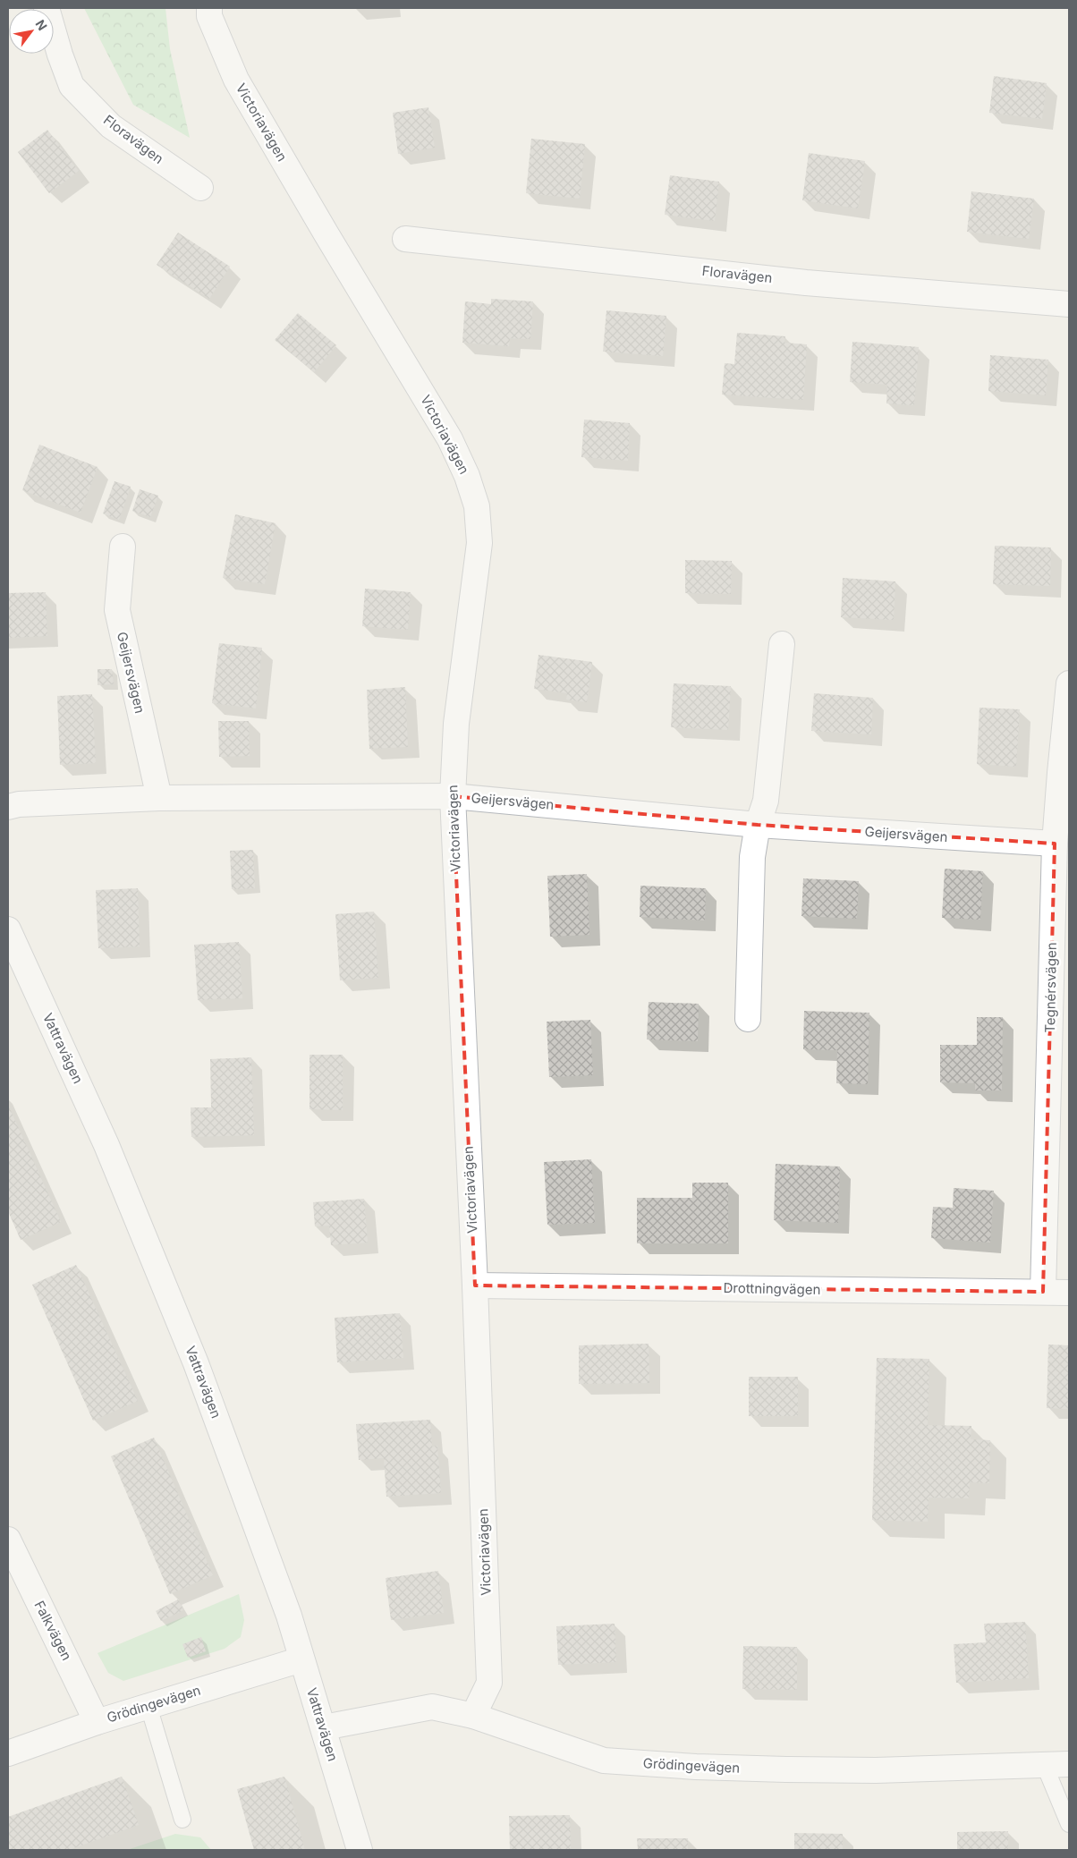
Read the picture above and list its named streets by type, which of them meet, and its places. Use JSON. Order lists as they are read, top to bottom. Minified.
{"streets":{"street":["Victoriavägen","Floravägen","Geijersvägen","Tegnérsvägen","Vattravägen","Drottningvägen","Falkvägen","Grödingevägen"]},"crossings":[["Victoriavägen","Geijersvägen"],["Victoriavägen","Drottningvägen"],["Victoriavägen","Grödingevägen"],["Geijersvägen","Tegnérsvägen"],["Tegnérsvägen","Drottningvägen"],["Vattravägen","Grödingevägen"],["Falkvägen","Grödingevägen"]],"north":"top right"}
